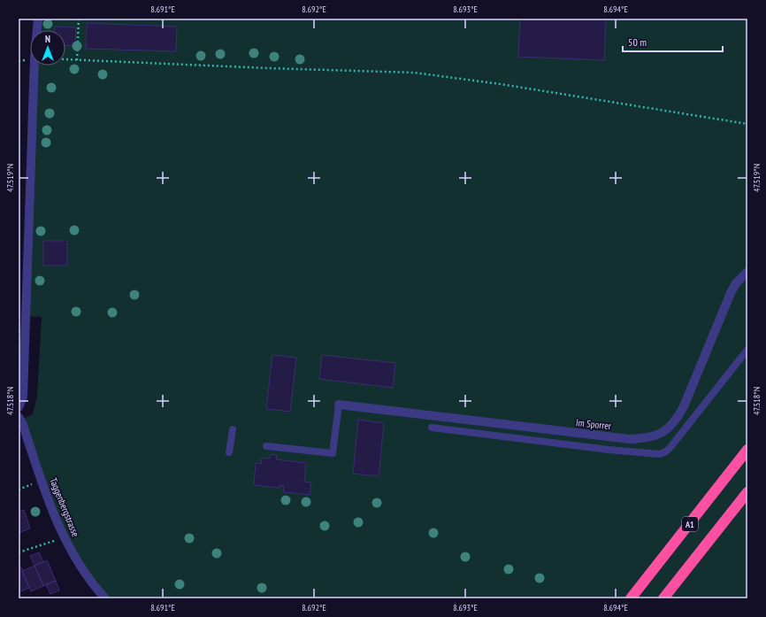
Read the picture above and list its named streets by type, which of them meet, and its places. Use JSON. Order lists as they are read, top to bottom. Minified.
{"streets":{"highway":["A1"],"street":["Im Sporrer","Taggenbergstrasse"]},"scale_bar":"50 m","north":"top","coordinates":["8.691°E","8.692°E","8.693°E","8.694°E","47.519°N","47.518°N"]}
